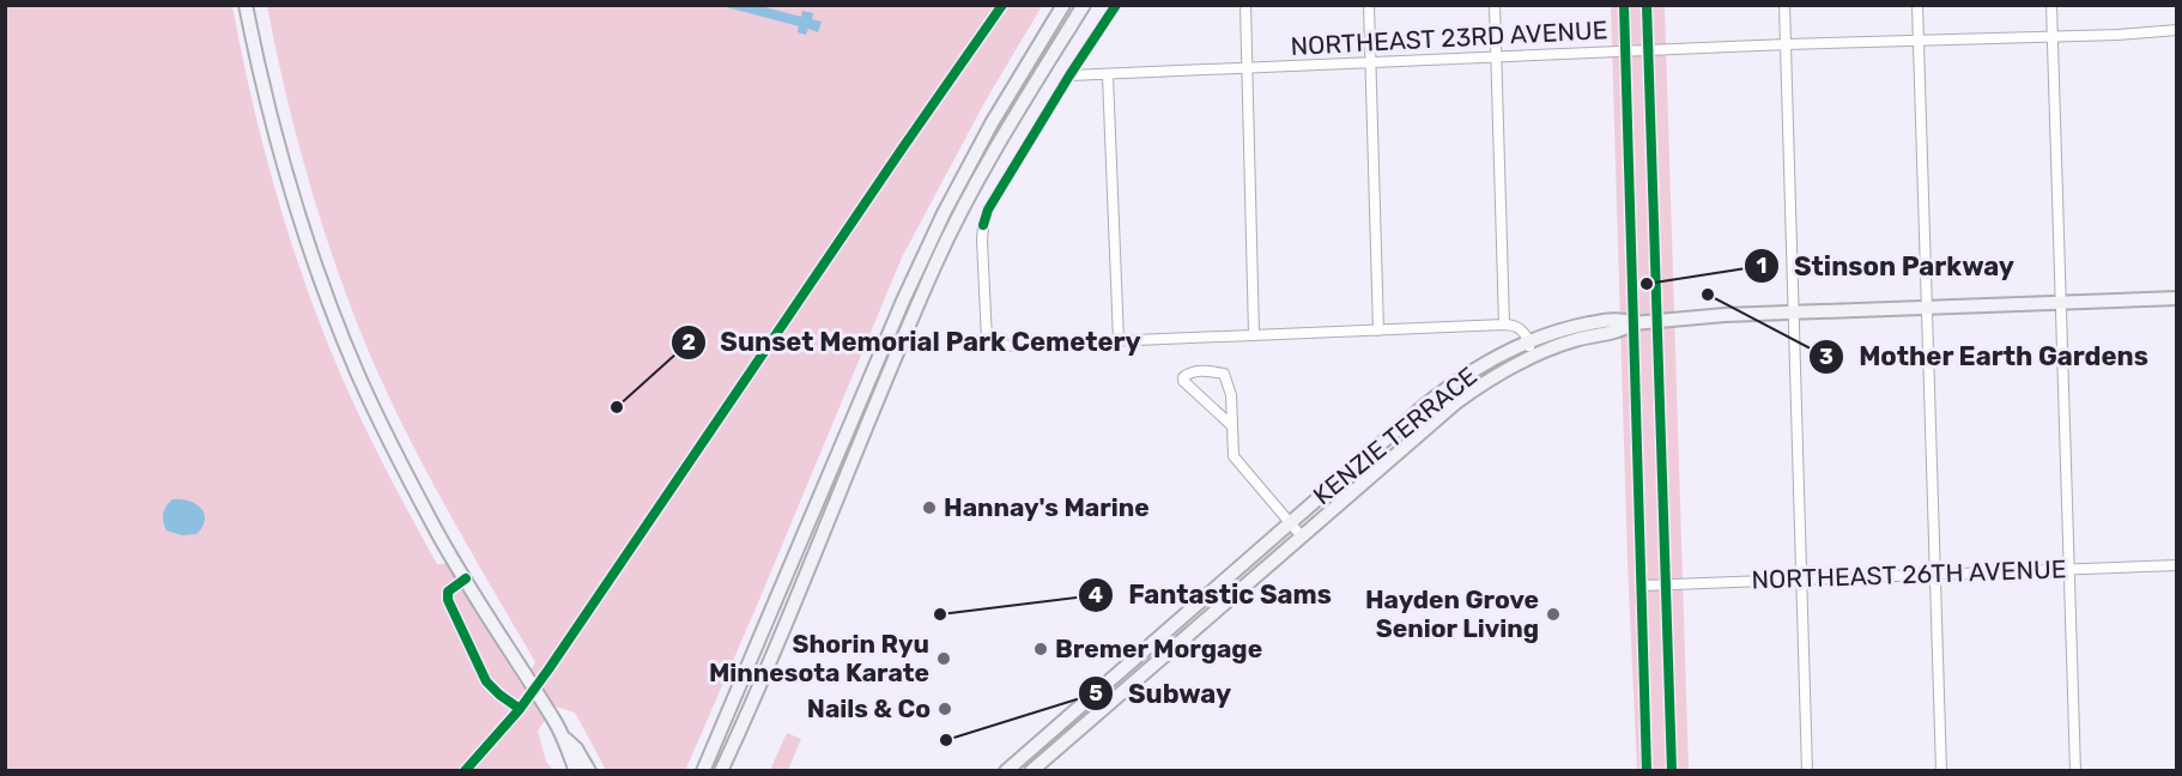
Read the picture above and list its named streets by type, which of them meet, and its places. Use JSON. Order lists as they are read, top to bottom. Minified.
{"streets":{"main road":["KENZIE TERRACE"],"street":["NORTHEAST 23RD AVENUE","NORTHEAST 26TH AVENUE"]},"places":["Stinson Parkway","Mother Earth Gardens","Sunset Memorial Park Cemetery","Hannay's Marine","Fantastic Sams","Hayden Grove Senior Living","Bremer Morgage","Shorin Ryu Minnesota Karate","Nails & Co","Subway"]}
